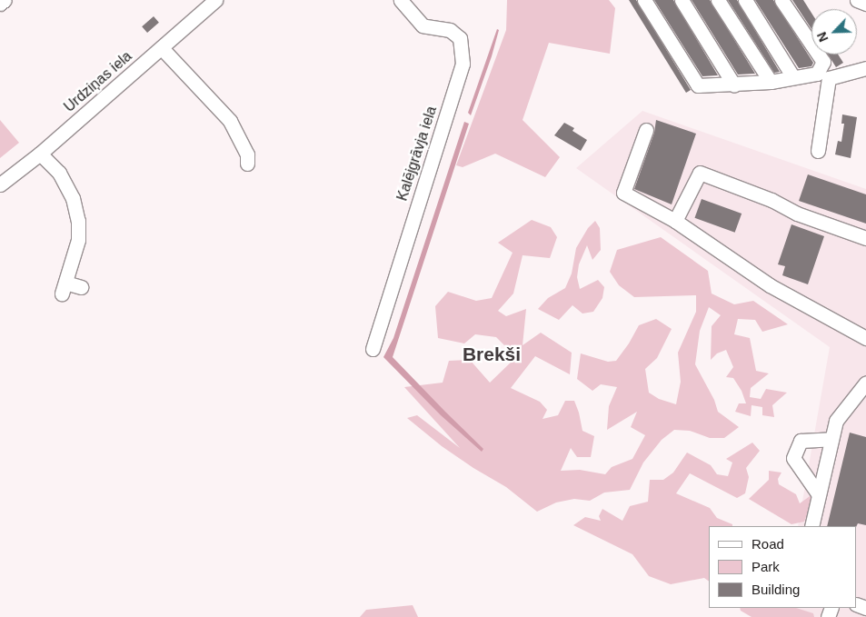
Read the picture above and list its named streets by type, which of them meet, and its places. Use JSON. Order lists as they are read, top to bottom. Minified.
{"streets":{"street":["Urdziņas iela","Kalējgrāvja iela"]},"districts":["Brekši"],"legend":["Road","Park","Building"],"north":"bottom left"}
